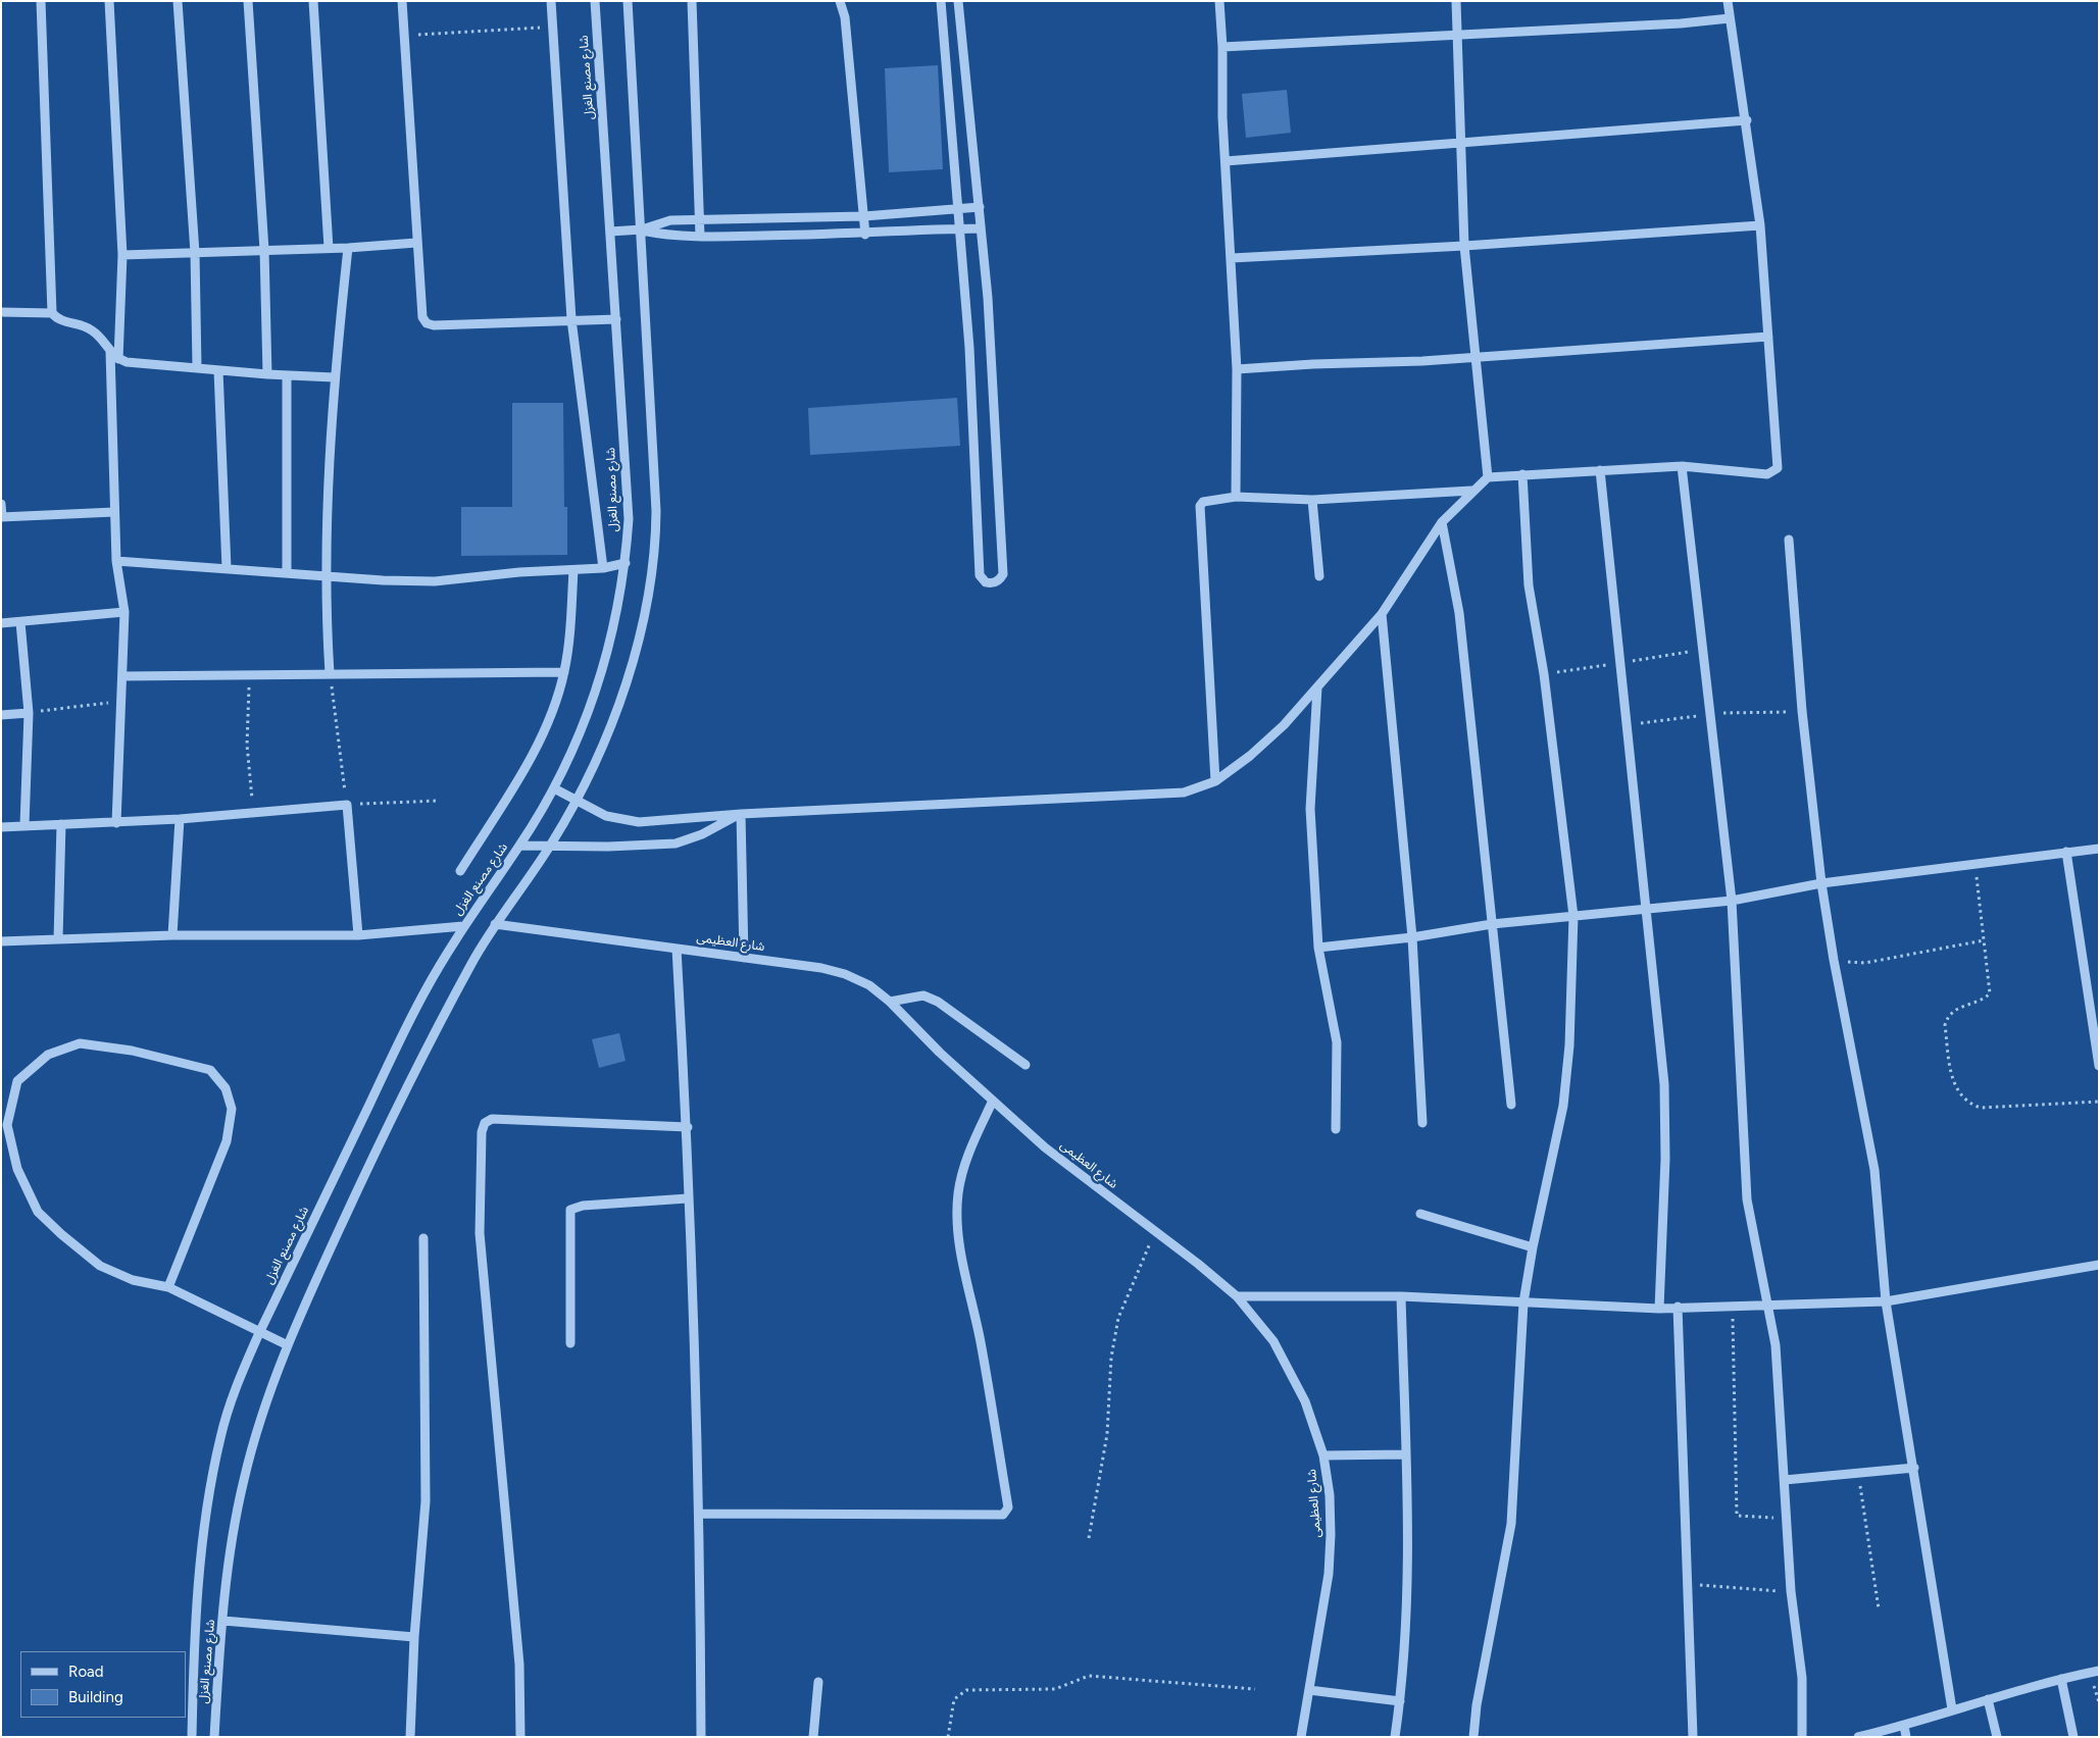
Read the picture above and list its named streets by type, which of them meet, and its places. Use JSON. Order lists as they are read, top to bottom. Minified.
{"streets":{"street":["شارع مصنع الغزل","شارع العظيمى"]},"crossings":[["شارع مصنع الغزل","شارع العظيمى"]],"legend":["Road","Building"]}
